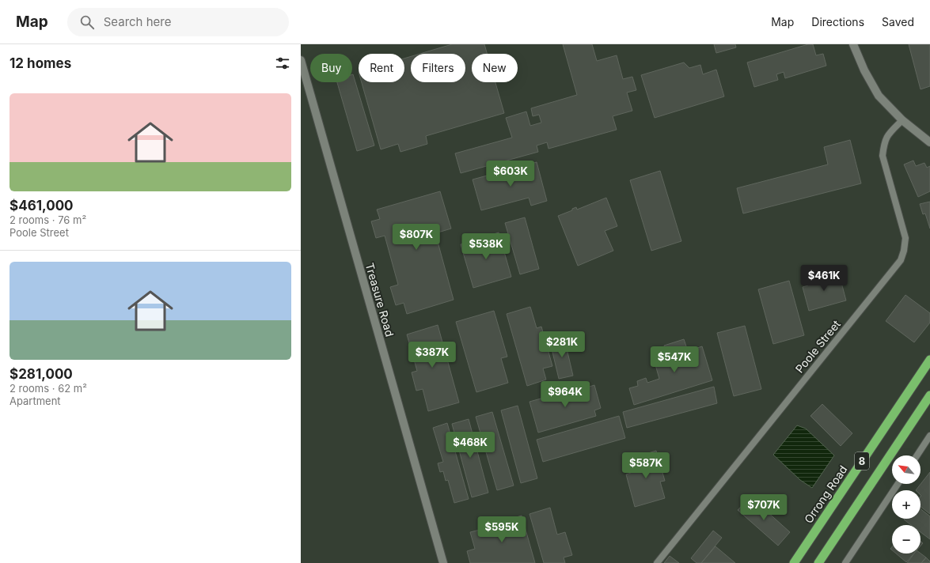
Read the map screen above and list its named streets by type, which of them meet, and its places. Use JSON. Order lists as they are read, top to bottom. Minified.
{"streets":{"highway":["8","Orrong Road"],"street":["Treasure Road","Poole Street"]},"north":"top left","page":{"header":"Map","search":"Search here","nav":["Map","Directions","Saved"],"heading":"12 homes","chip":["Buy","Rent","Filters","New"],"list":[{"name":"$461,000","note":"2 rooms · 76 m² · Poole Street"},{"name":"$281,000","note":"2 rooms · 62 m² · Apartment"}],"price":["$603K","$807K","$538K","$461K","$281K","$387K","$547K","$964K","$468K","$587K","$707K","$595K"],"map_buttons":["+","−"]}}
